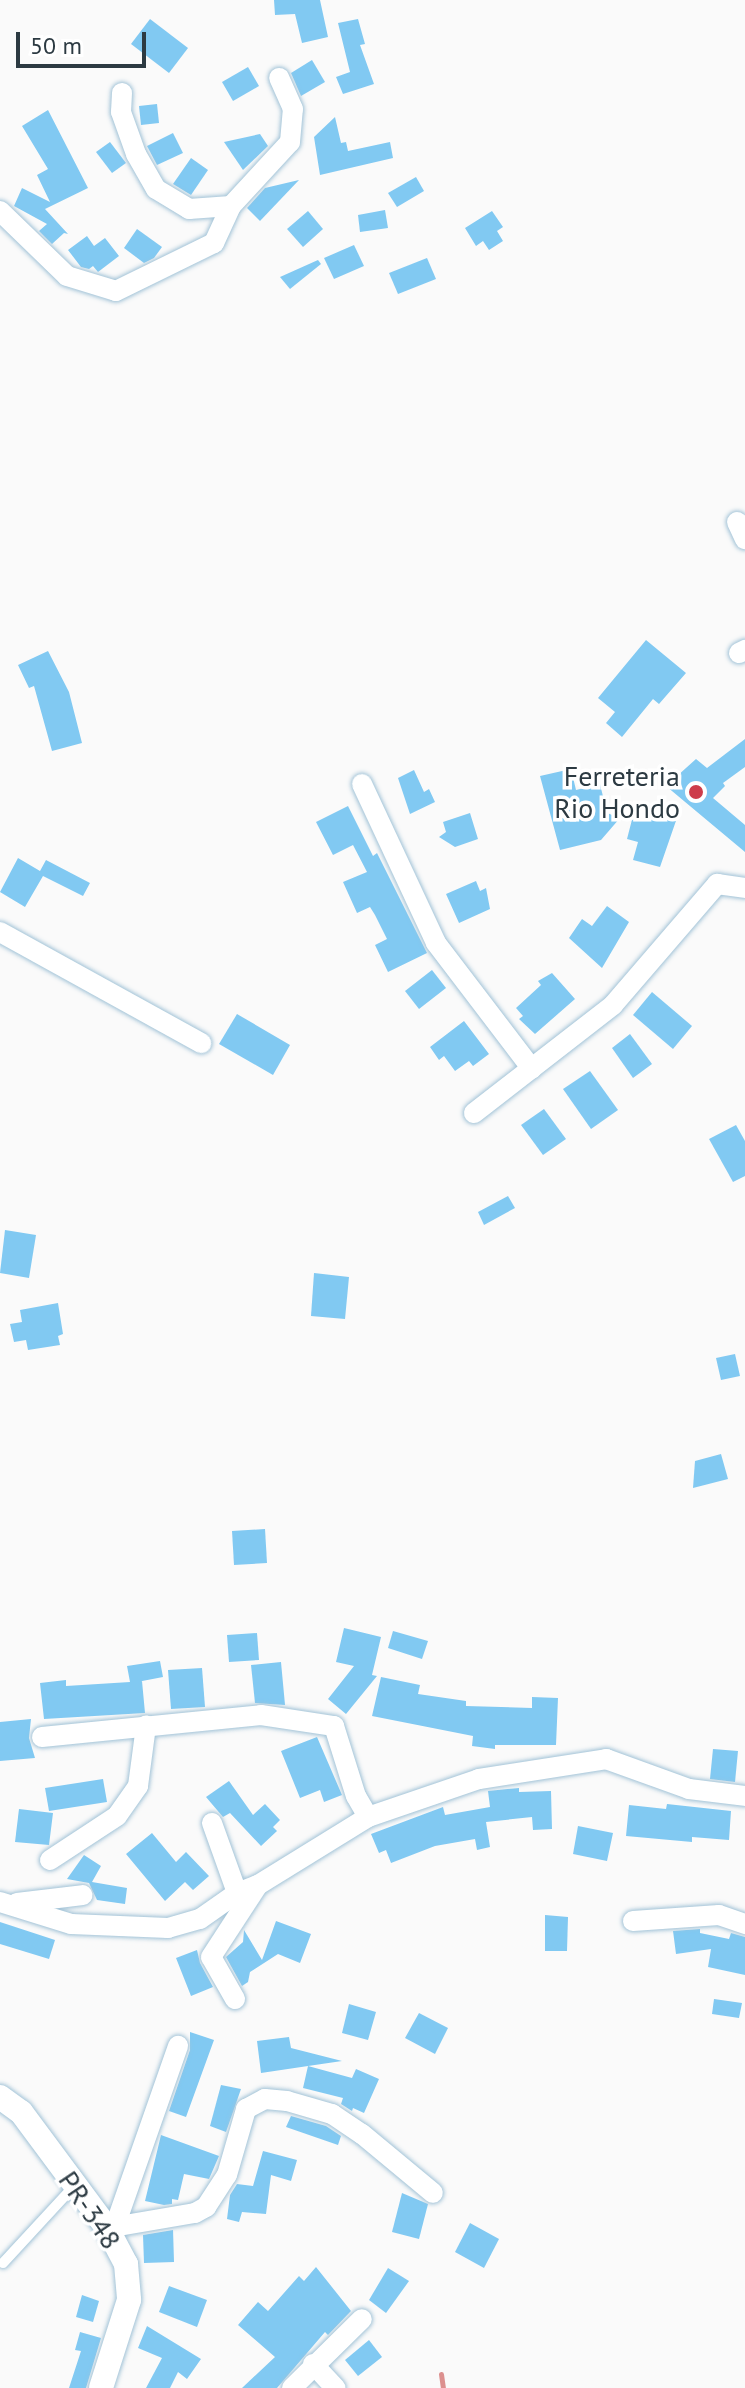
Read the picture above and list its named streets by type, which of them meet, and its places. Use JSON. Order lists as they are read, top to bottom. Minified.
{"streets":{"street":["PR-348"]},"places":["Ferreteria Rio Hondo"],"scale_bar":"50 m"}
